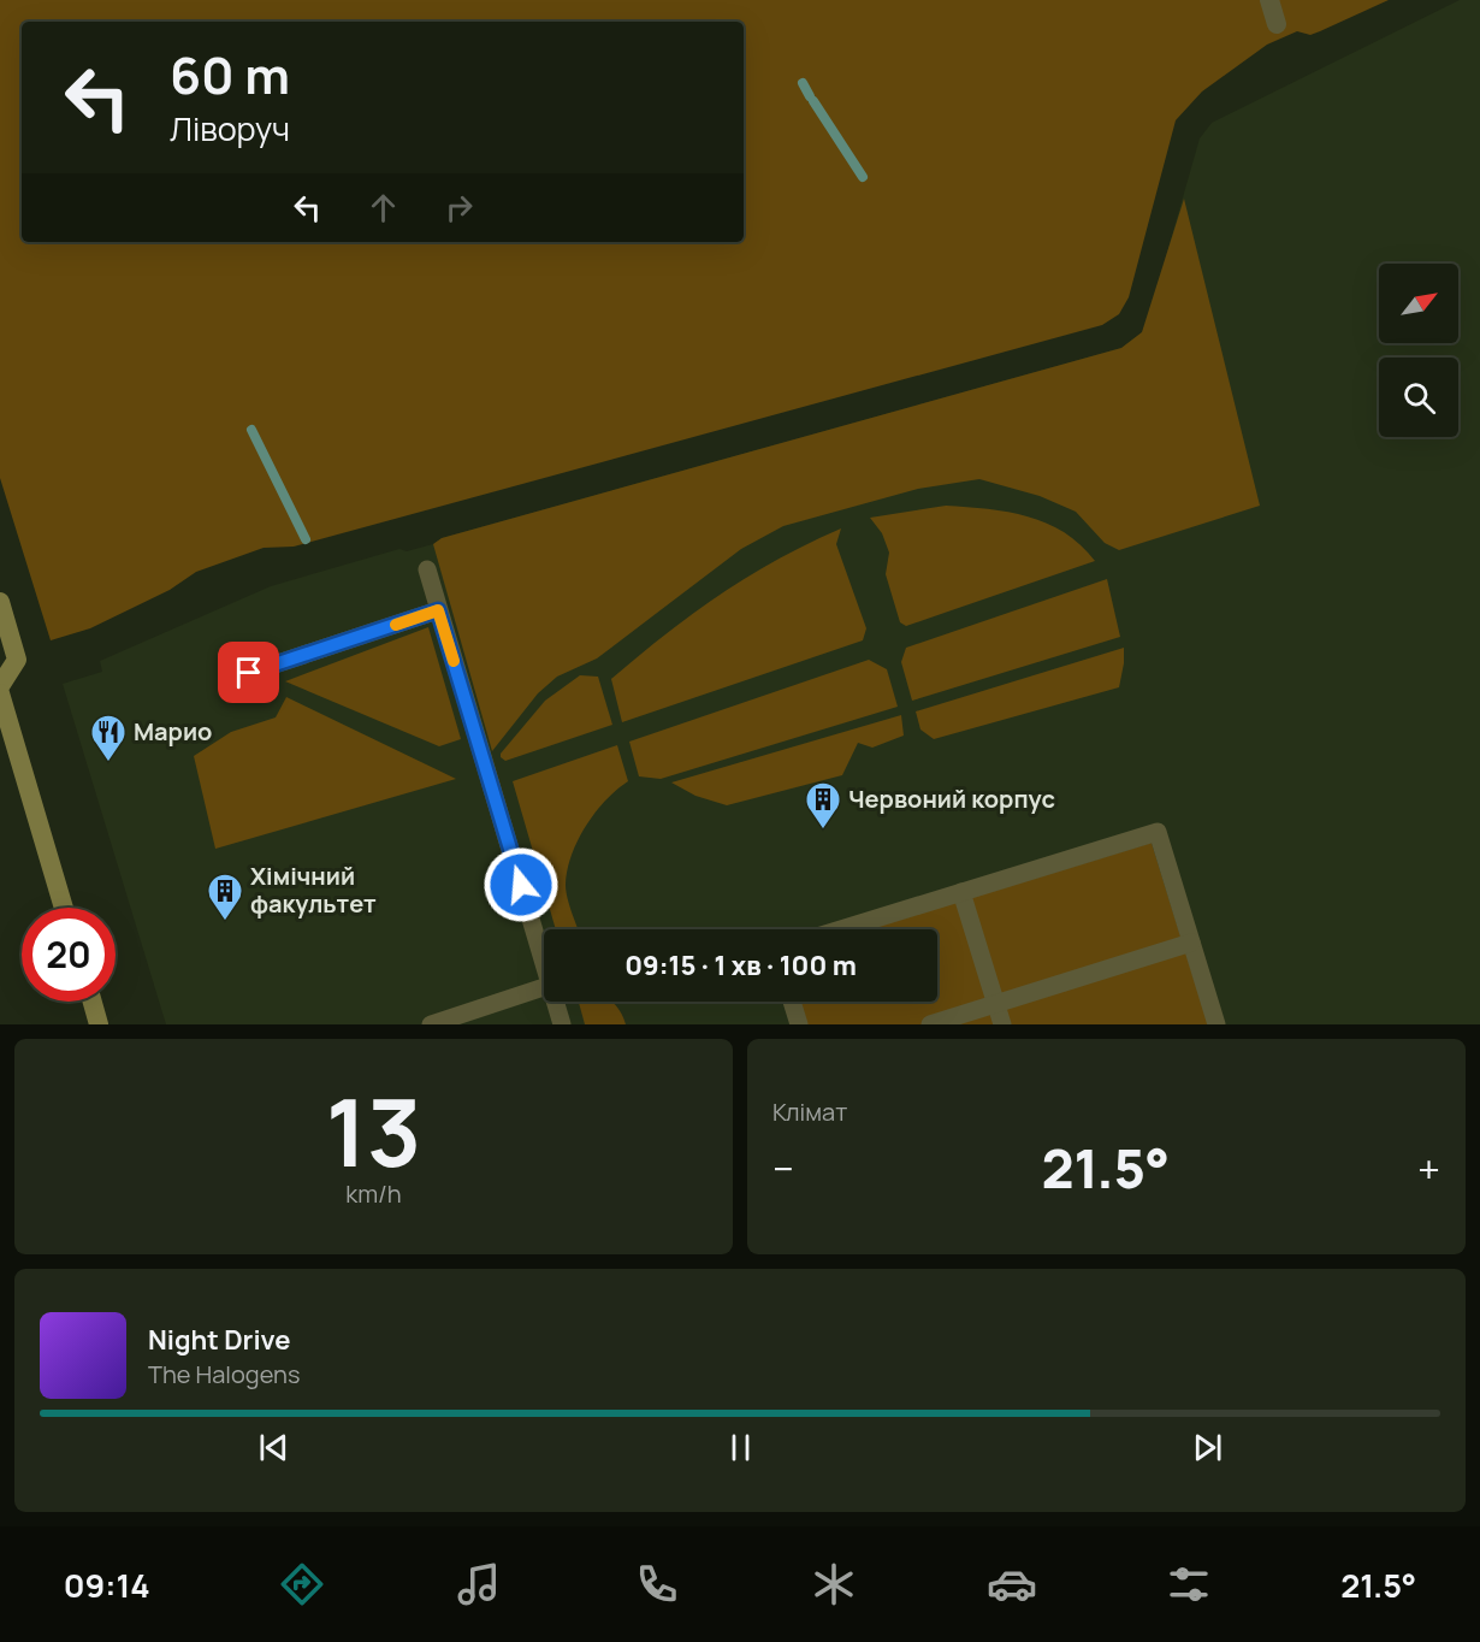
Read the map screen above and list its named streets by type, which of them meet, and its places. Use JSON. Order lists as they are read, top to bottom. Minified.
{"places":{"restaurant":["Марио"],"building":["Червоний корпус","Хімічний факультет"]},"north":"top right","page":{"turn":["60 m","Ліворуч"],"limit":"20","trip":"09:15 · 1 хв · 100 m","tile":[["13","km/h"],"Клімат"],"heat":["−","21.5°","+"],"song":["Night Drive","The Halogens"],"tabs":["09:14","21.5°"]}}
